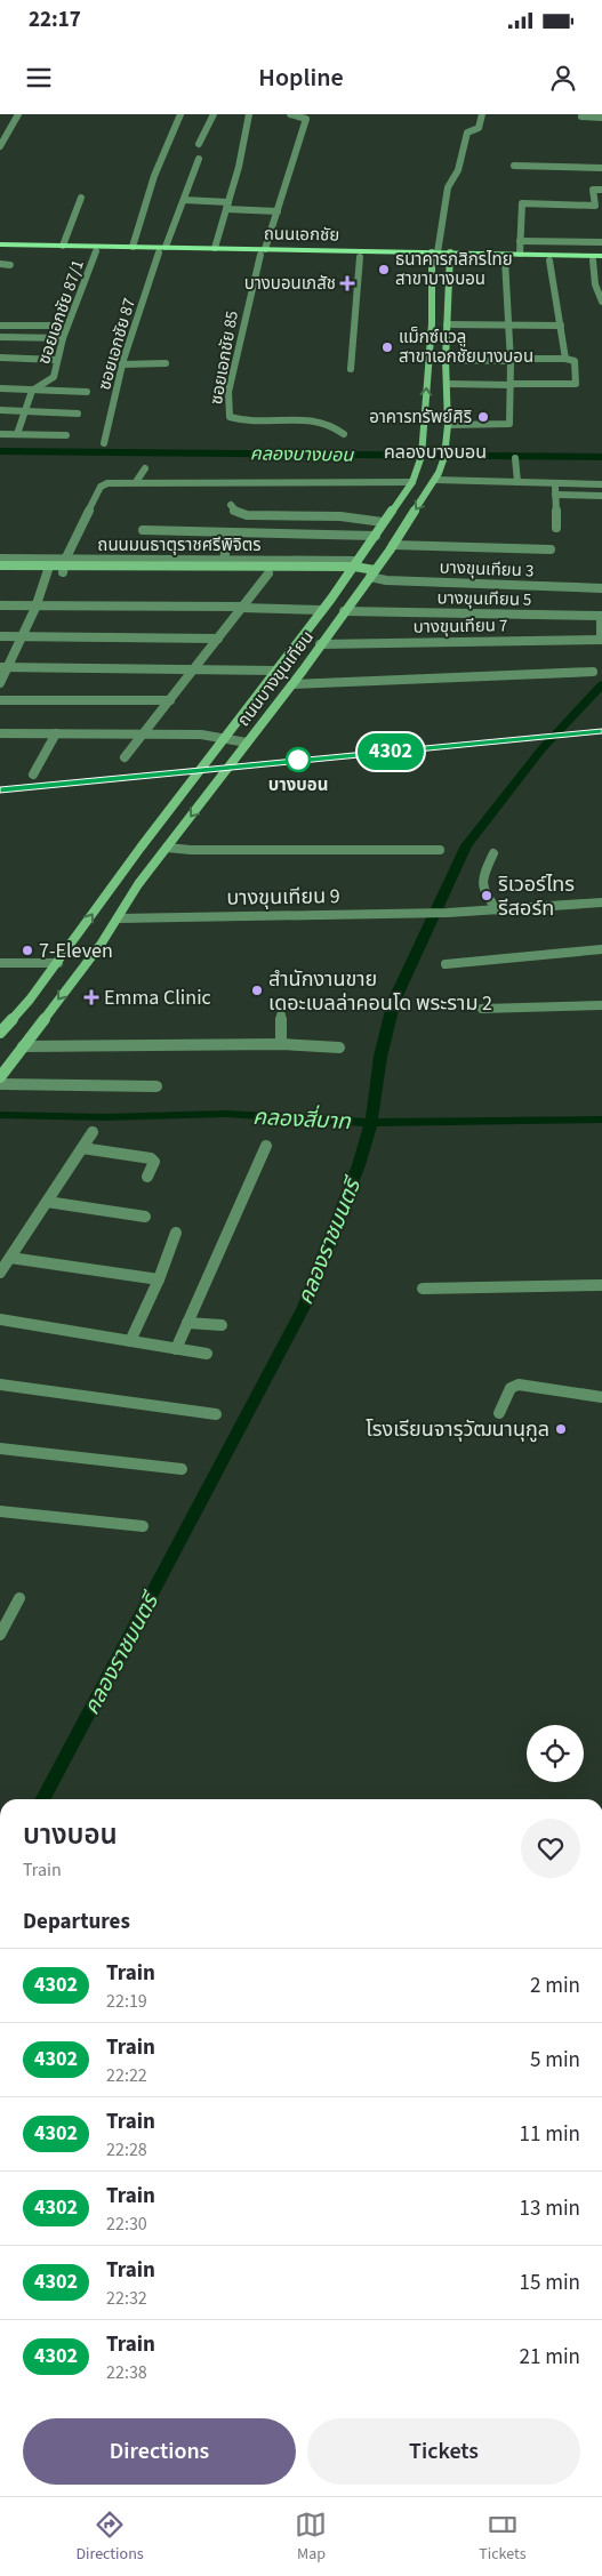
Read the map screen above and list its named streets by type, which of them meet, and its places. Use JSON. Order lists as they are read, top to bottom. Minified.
{"streets":{"main road":["ถนนเอกชัย","ถนนมนธาตุราชศรีพิจิตร","ถนนบางขุนเทียน"],"street":["ซอยเอกชัย 87/1","ซอยเอกชัย 87","ซอยเอกชัย 85","บางขุนเทียน 3","บางขุนเทียน 5","บางขุนเทียน 7","บางขุนเทียน 9"]},"crossings":[["ถนนเอกชัย","ซอยเอกชัย 87/1"],["ถนนเอกชัย","ซอยเอกชัย 87"],["ถนนเอกชัย","ซอยเอกชัย 85"],["ถนนเอกชัย","ถนนบางขุนเทียน"],["ถนนมนธาตุราชศรีพิจิตร","ถนนบางขุนเทียน"],["บางขุนเทียน 3","ถนนบางขุนเทียน"],["บางขุนเทียน 5","บางขุนเทียน 7"],["บางขุนเทียน 5","ถนนบางขุนเทียน"],["บางขุนเทียน 7","ถนนบางขุนเทียน"],["ถนนบางขุนเทียน","บางขุนเทียน 9"]],"districts":["คลองบางบอน"],"water":["คลองบางบอน","คลองสี่บาท","คลองราชมนตรี"],"places":{"other":["ธนาคารกสิกรไทย สาขาบางบอน","แม็กซ์แวลู สาขาเอกชัยบางบอน","อาคารทรัพย์ศิริ","บางบอน","ริเวอร์ไทร รีสอร์ท","7-Eleven","สำนักงานขาย เดอะเบลล่าคอนโด พระราม 2","โรงเรียนจารุวัฒนานุกูล"],"health":["บางบอนเภสัช","Emma Clinic"]},"page":{"status":"22:17","header":"Hopline","on_map":"4302","heading":[["บางบอน","Train"],"Departures"],"list":[{"mark":"4302","name":"Train","note":"22:19","value":"2 min"},{"mark":"4302","name":"Train","note":"22:22","value":"5 min"},{"mark":"4302","name":"Train","note":"22:28","value":"11 min"},{"mark":"4302","name":"Train","note":"22:30","value":"13 min"},{"mark":"4302","name":"Train","note":"22:32","value":"15 min"},{"mark":"4302","name":"Train","note":"22:38","value":"21 min"}],"buttons":["Directions","Tickets"],"tabs":["Directions","Map","Tickets"]}}
